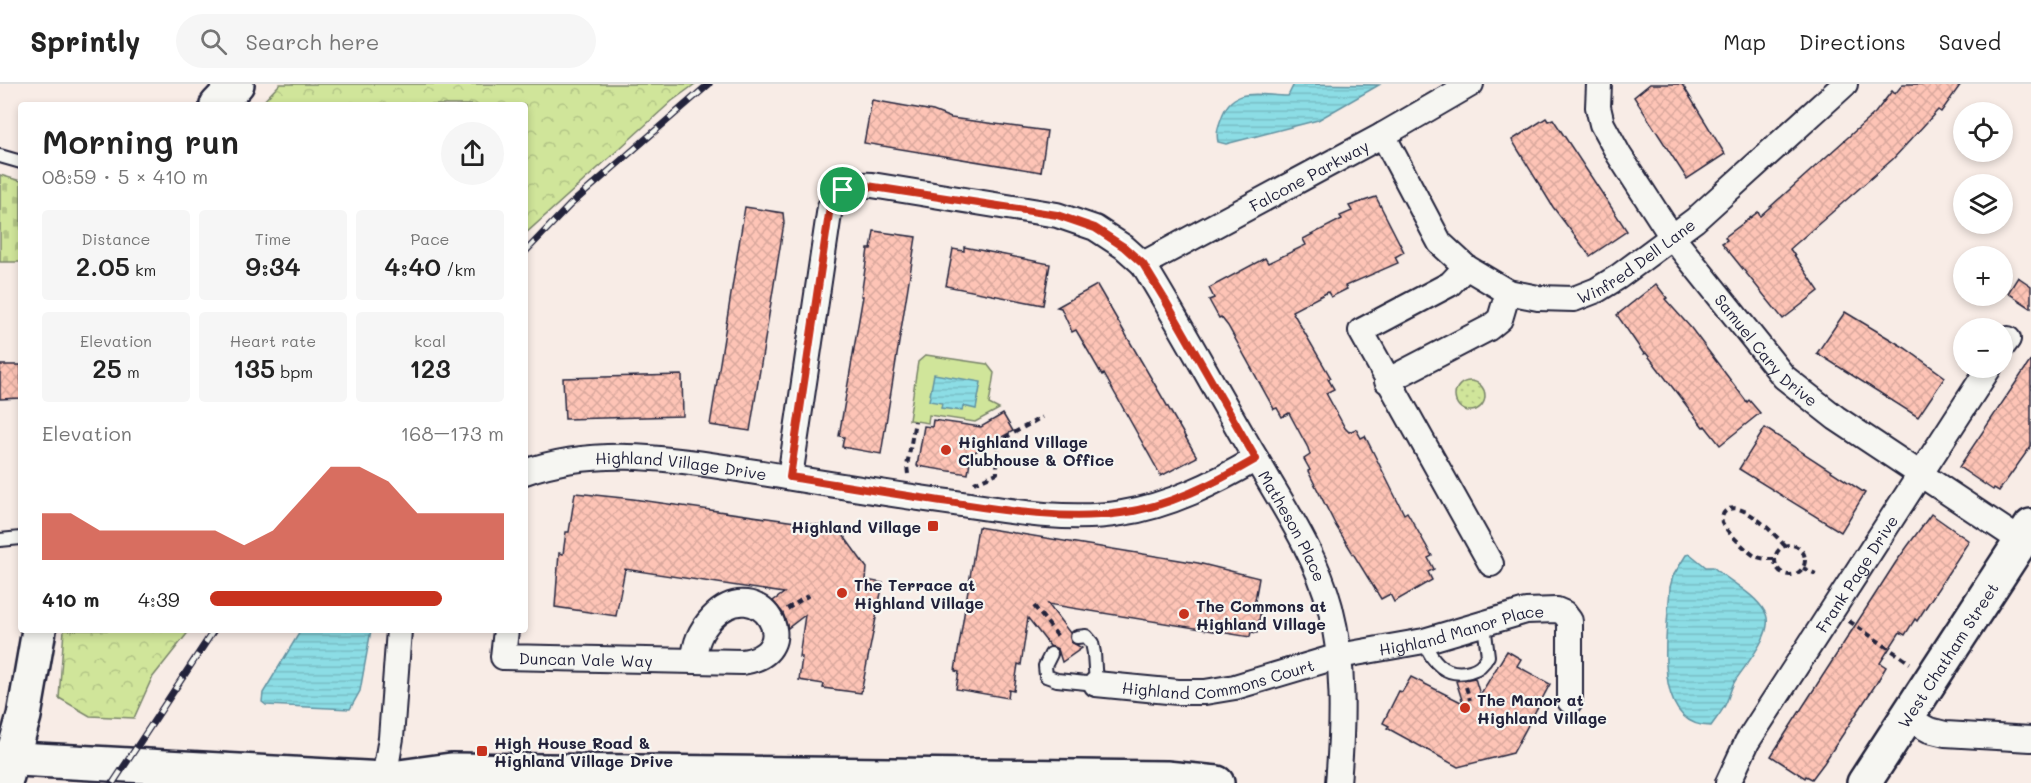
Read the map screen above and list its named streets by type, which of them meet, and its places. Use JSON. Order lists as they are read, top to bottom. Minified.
{"streets":{"main road":["West Chatham Street"],"street":["Falcone Parkway","Winfred Dell Lane","Samuel Cary Drive","Highland Village Drive","Matheson Place","Frank Page Drive","Highland Manor Place","Duncan Vale Way","Highland Commons Court"]},"crossings":[["Falcone Parkway","Winfred Dell Lane"],["Falcone Parkway","Matheson Place"],["Winfred Dell Lane","Samuel Cary Drive"],["Samuel Cary Drive","Frank Page Drive"],["Samuel Cary Drive","West Chatham Street"],["Highland Village Drive","Matheson Place"],["Matheson Place","Highland Manor Place"],["Matheson Place","Highland Commons Court"],["Highland Manor Place","Highland Commons Court"]],"places":{"other":["Highland Village Clubhouse & Office","The Terrace at Highland Village","The Commons at Highland Village","The Manor at Highland Village"],"transit":["Highland Village","High House Road & Highland Village Drive"]},"page":{"header":"Sprintly","search":"Search here","nav":["Map","Directions","Saved"],"map_buttons":["+","−"],"heading":["Morning run","08:59 · 5 × 410 m"],"stats":[["Distance","2.05 km"],["Time","9:34"],["Pace","4:40 /km"],["Elevation","25 m"],["Heart rate","135 bpm"],["kcal","123"]],"chart":["Elevation","168–173 m"],"list":[{"name":"410 m","note":"4:39"}]}}
